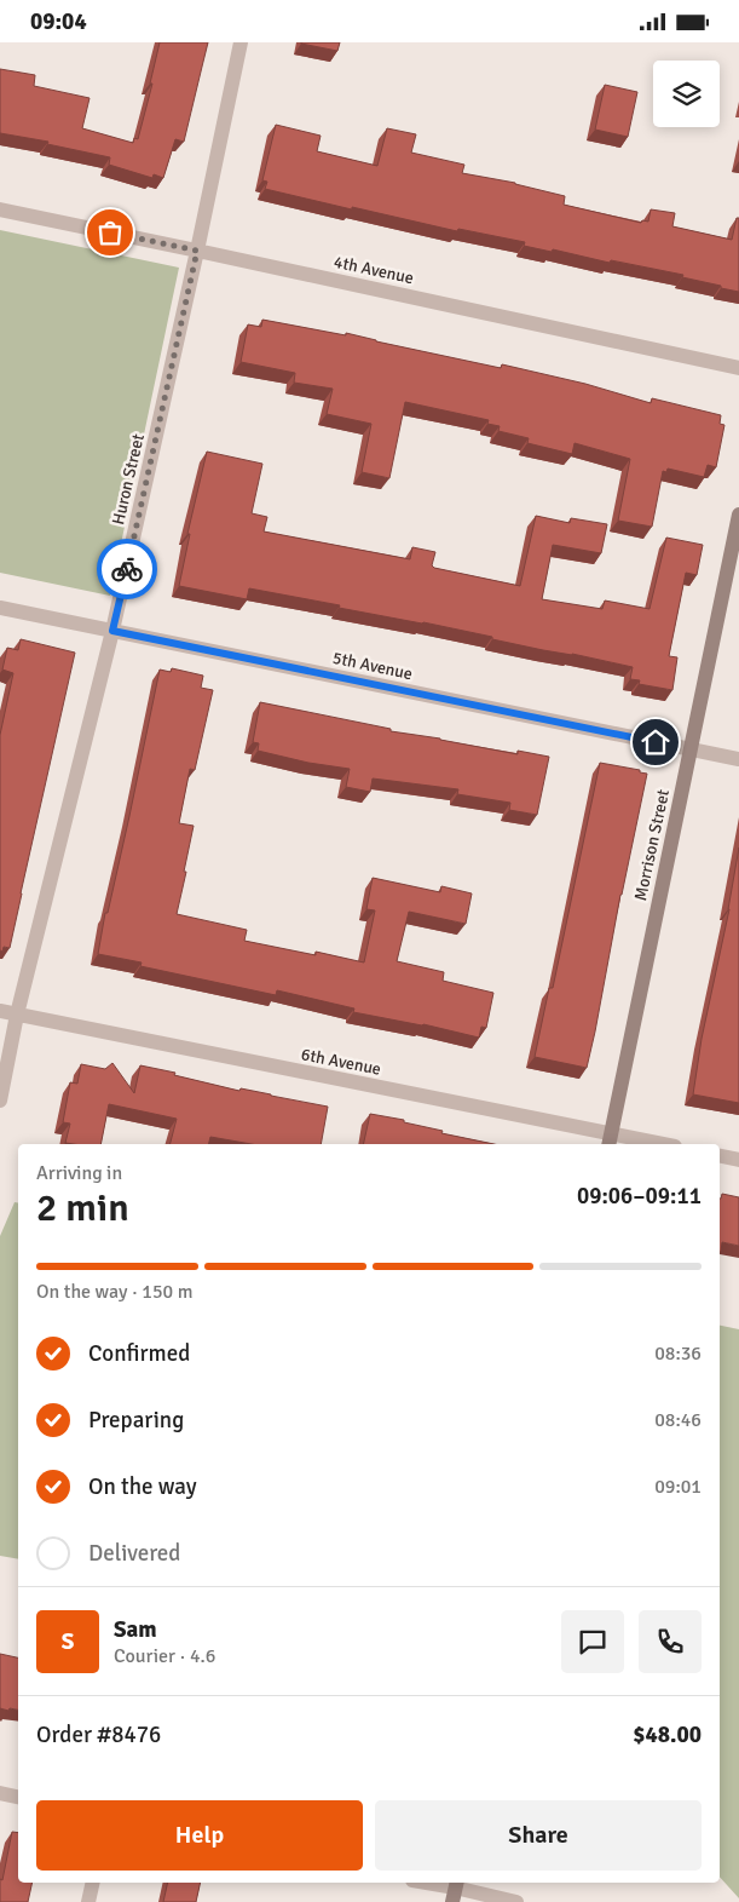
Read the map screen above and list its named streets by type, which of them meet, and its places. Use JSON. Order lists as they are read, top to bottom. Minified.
{"streets":{"street":["4th Avenue","Huron Street","5th Avenue","Morrison Street","6th Avenue"]},"crossings":[["4th Avenue","Huron Street"],["Huron Street","5th Avenue"],["Huron Street","6th Avenue"],["5th Avenue","Morrison Street"],["Morrison Street","6th Avenue"]],"page":{"status":"09:04","heading":["2 min","Arriving in","09:06–09:11"],"panel":["Sam","Courier · 4.6","Order #8476","$48.00"],"bar":"On the way · 150 m","list":[["Confirmed","08:36"],["Preparing","08:46"],["On the way","09:01"],"Delivered"],"round":"S","buttons":["Help","Share"]}}
